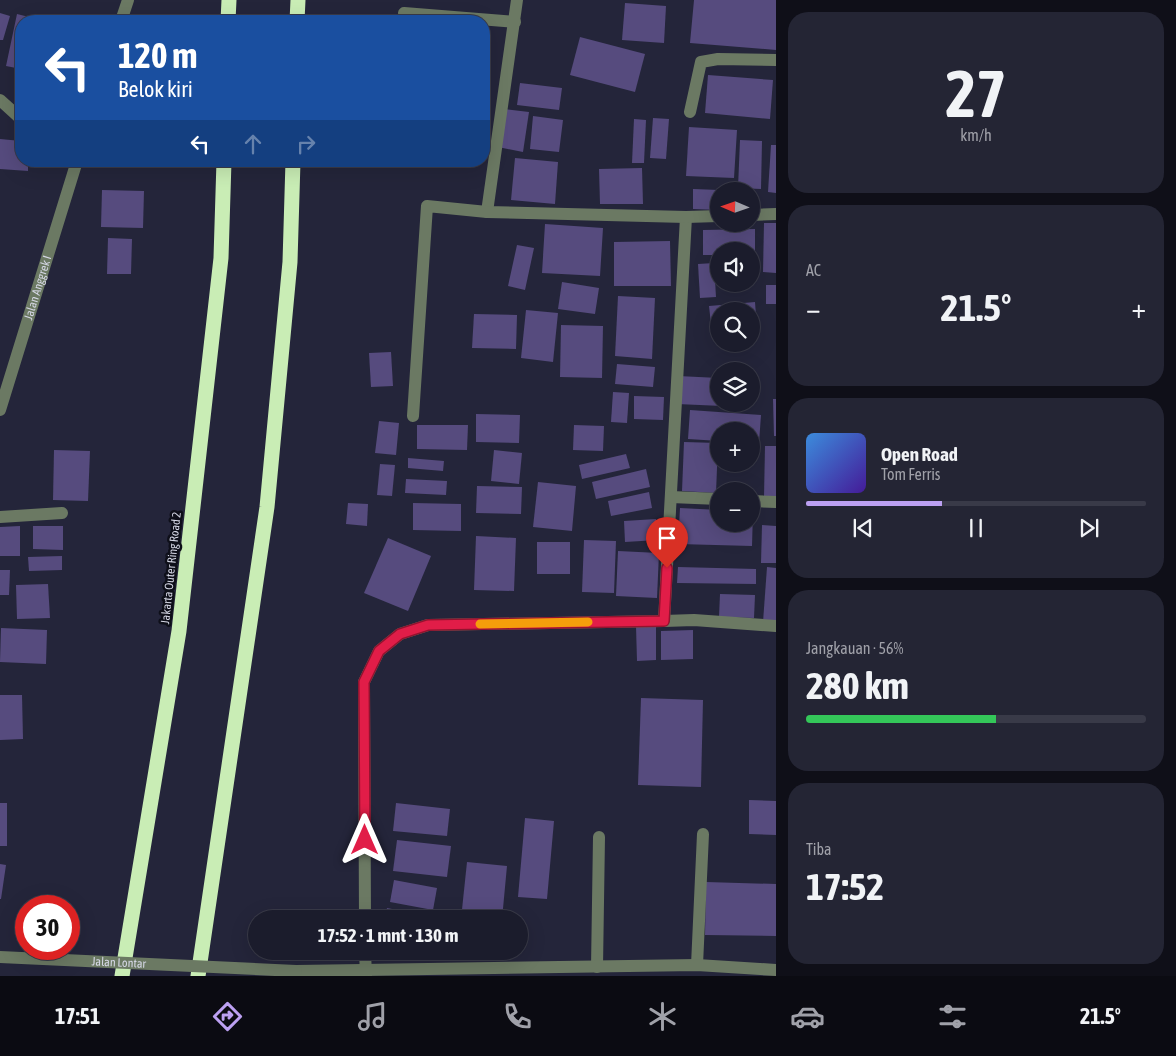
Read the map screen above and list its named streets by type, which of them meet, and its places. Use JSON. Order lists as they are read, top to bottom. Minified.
{"streets":{"highway":["Jakarta Outer Ring Road 2"],"street":["Jalan Anggrek I","Jalan Lontar"]},"north":"left","page":{"tile":[["27","km/h"],"AC",["Jangkauan · 56%","280 km"],["Tiba","17:52"]],"turn":["120 m","Belok kiri"],"map_buttons":["+","−"],"heat":["−","21.5°","+"],"song":["Open Road","Tom Ferris"],"limit":"30","trip":"17:52 · 1 mnt · 130 m","tabs":["17:51","21.5°"]}}
